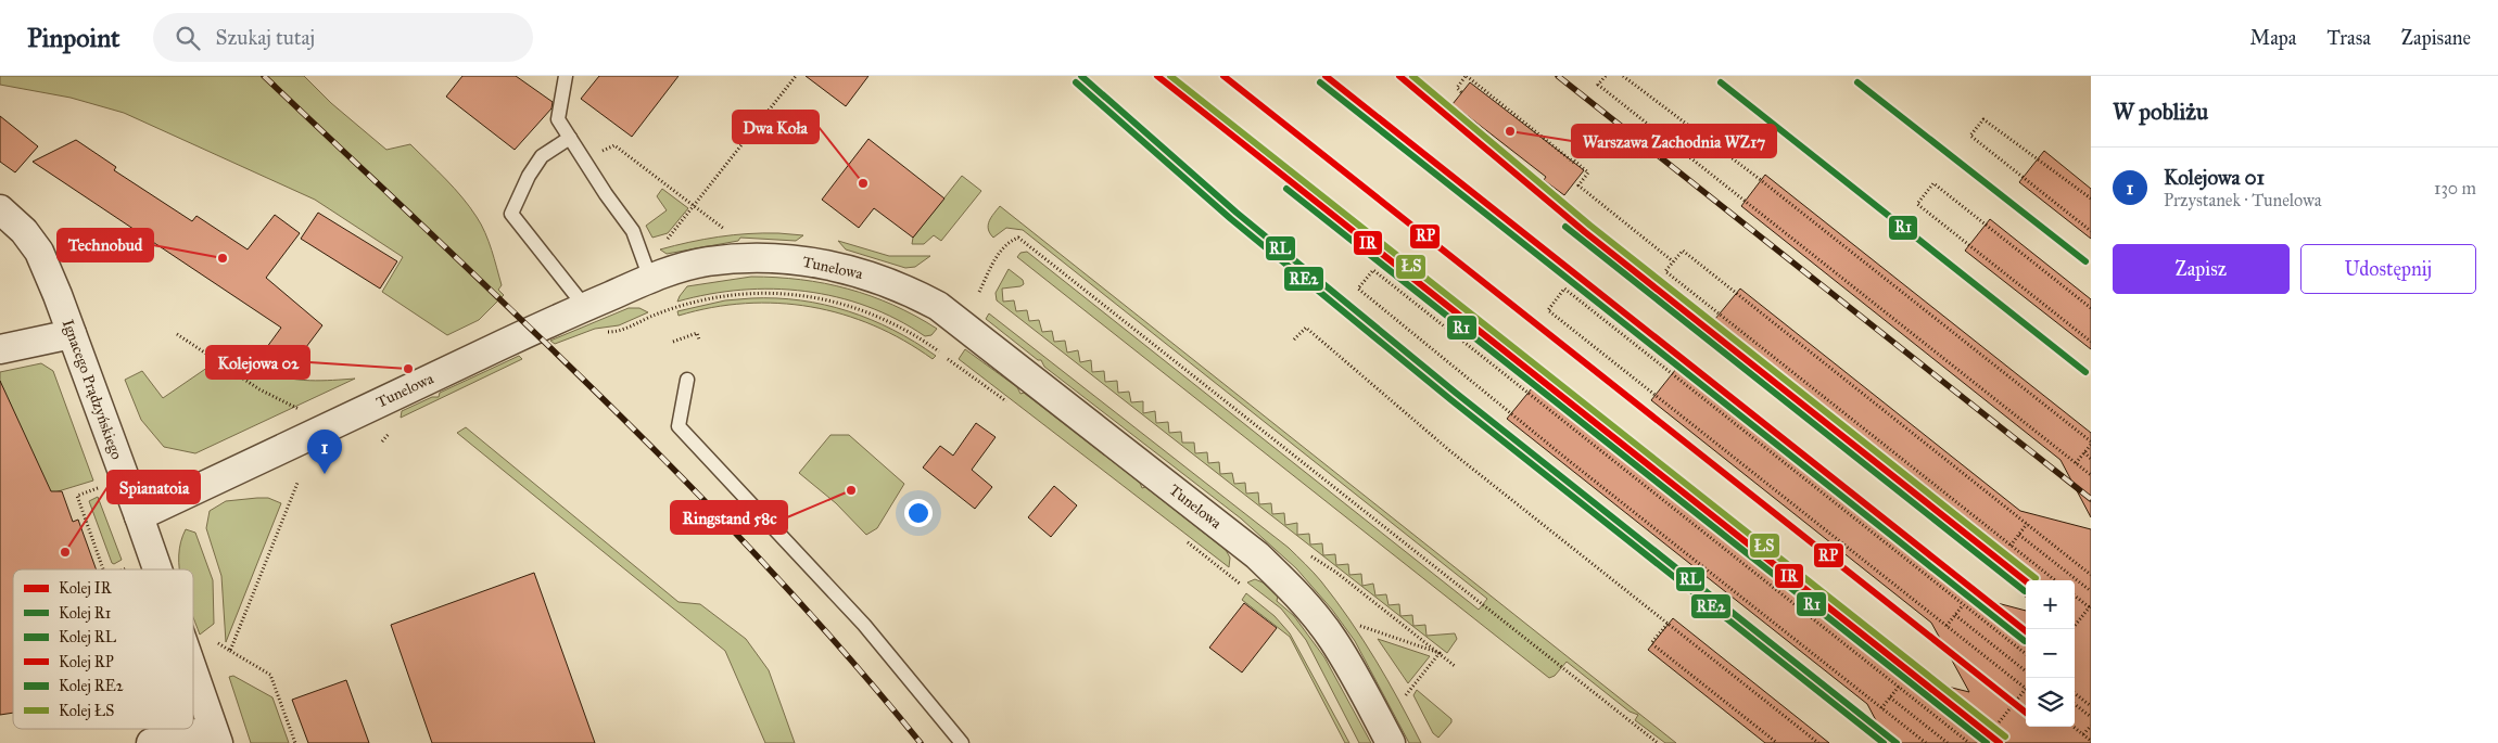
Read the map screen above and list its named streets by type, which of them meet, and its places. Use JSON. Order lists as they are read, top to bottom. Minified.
{"streets":{"street":["Tunelowa","Ignacego Prądzyńskiego"]},"crossings":[["Tunelowa","Ignacego Prądzyńskiego"]],"places":["Warszawa Zachodnia WZ17","Dwa Koła","Technobud","Kolejowa 02","Ringstand 58c","Spianatoia"],"lines":["rail line IR","rail line RL","rail line RP","rail line ŁS","rail line R1","rail line RE2"],"legend":["Kolej IR","Kolej R1","Kolej RL","Kolej RP","Kolej RE2","Kolej ŁS"],"page":{"header":"Pinpoint","search":"Szukaj tutaj","nav":["Mapa","Trasa","Zapisane"],"heading":"W pobliżu","list":[{"mark":"1","name":"Kolejowa 01","note":"Przystanek · Tunelowa","value":"130 m"}],"buttons":["Zapisz","Udostępnij"],"pins":"1","map_buttons":["+","−"]}}
